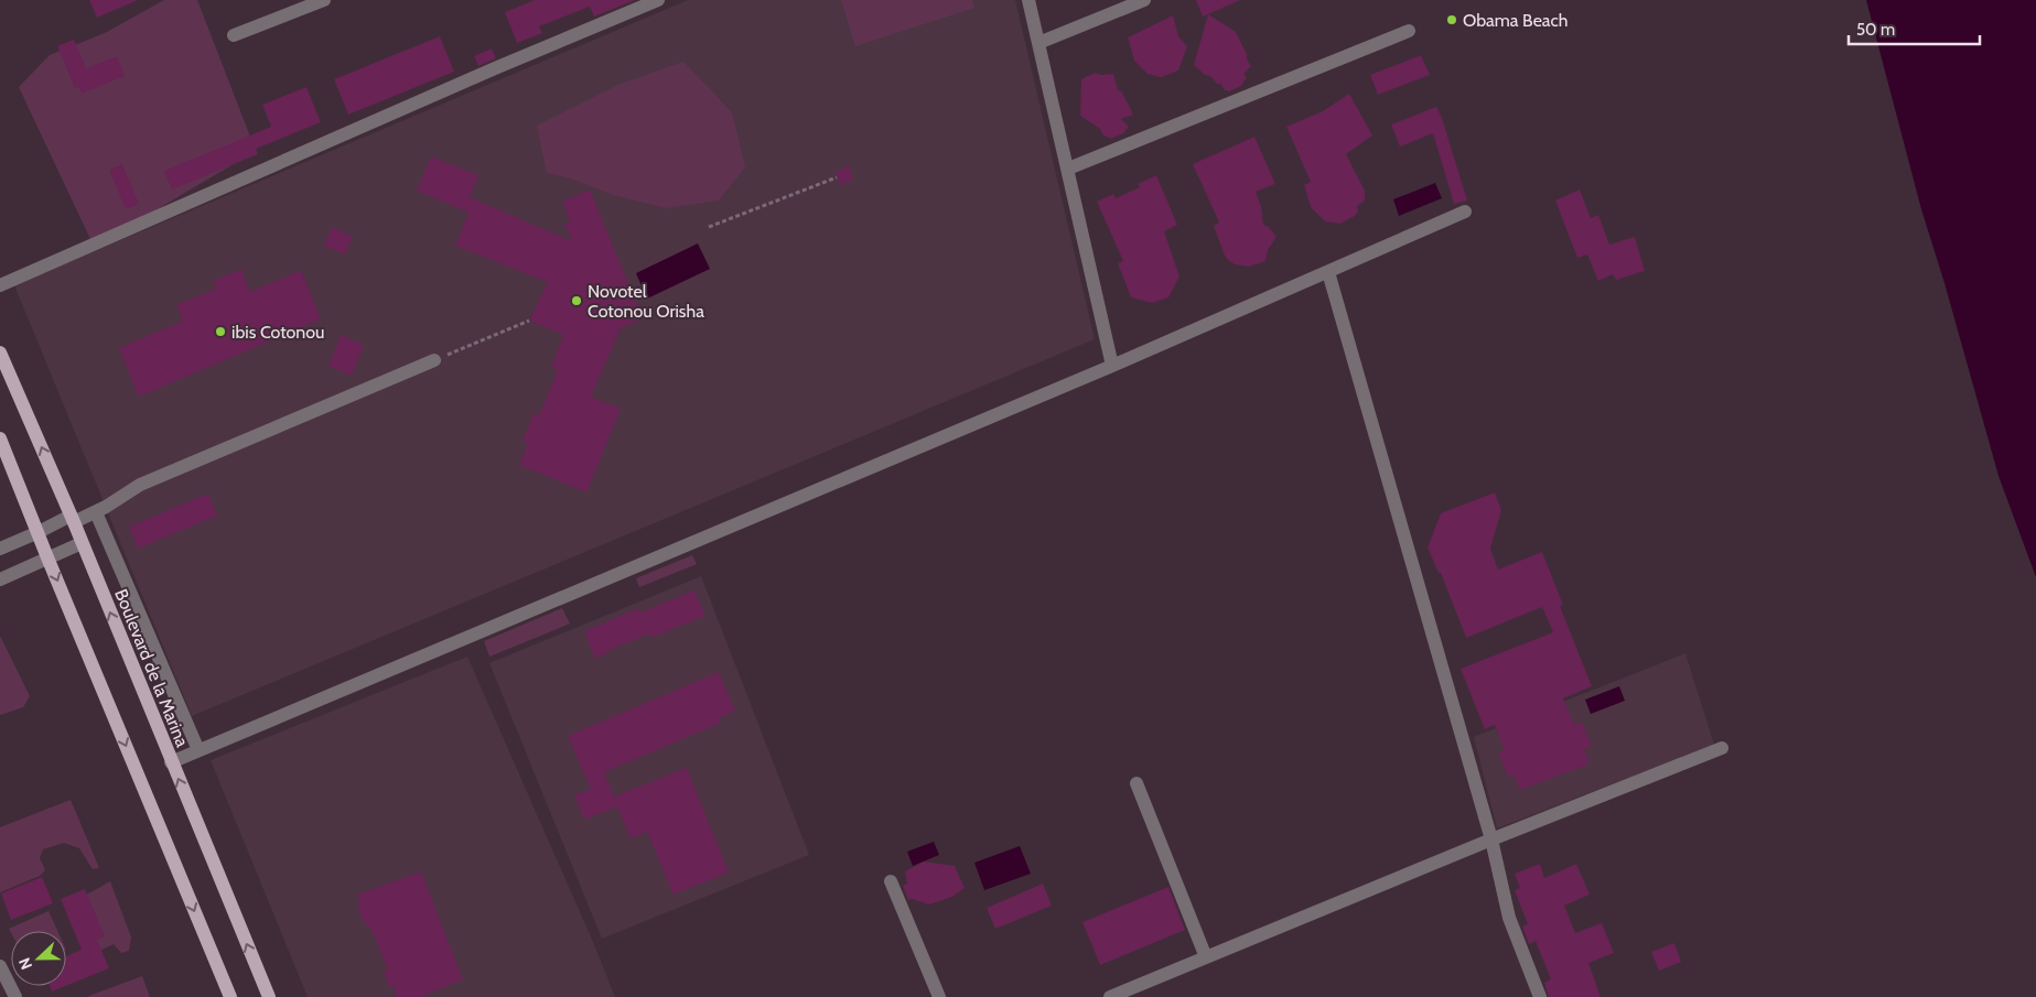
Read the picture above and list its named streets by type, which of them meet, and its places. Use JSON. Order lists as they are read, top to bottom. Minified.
{"streets":{"main road":["Boulevard de la Marina"]},"places":["Obama Beach","Novotel Cotonou Orisha","ibis Cotonou"],"scale_bar":"50 m","north":"left"}
